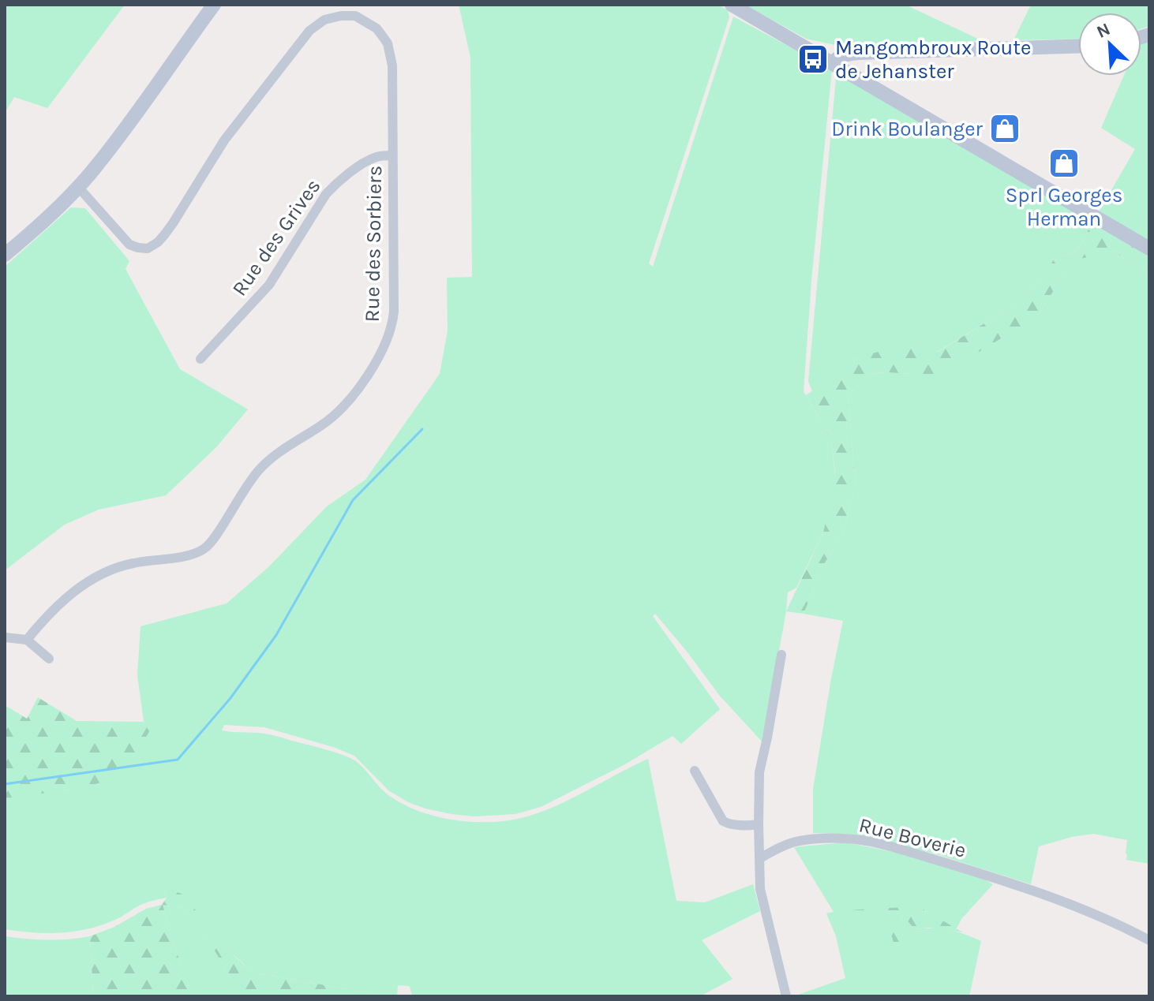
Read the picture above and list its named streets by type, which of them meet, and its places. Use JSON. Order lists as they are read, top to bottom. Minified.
{"streets":{"street":["Rue des Grives","Rue des Sorbiers","Rue Boverie"]},"crossings":[["Rue des Grives","Rue des Sorbiers"]],"places":{"bus stop":["Mangombroux Route de Jehanster"],"shop":["Drink Boulanger","Sprl Georges Herman"]},"north":"top left"}
